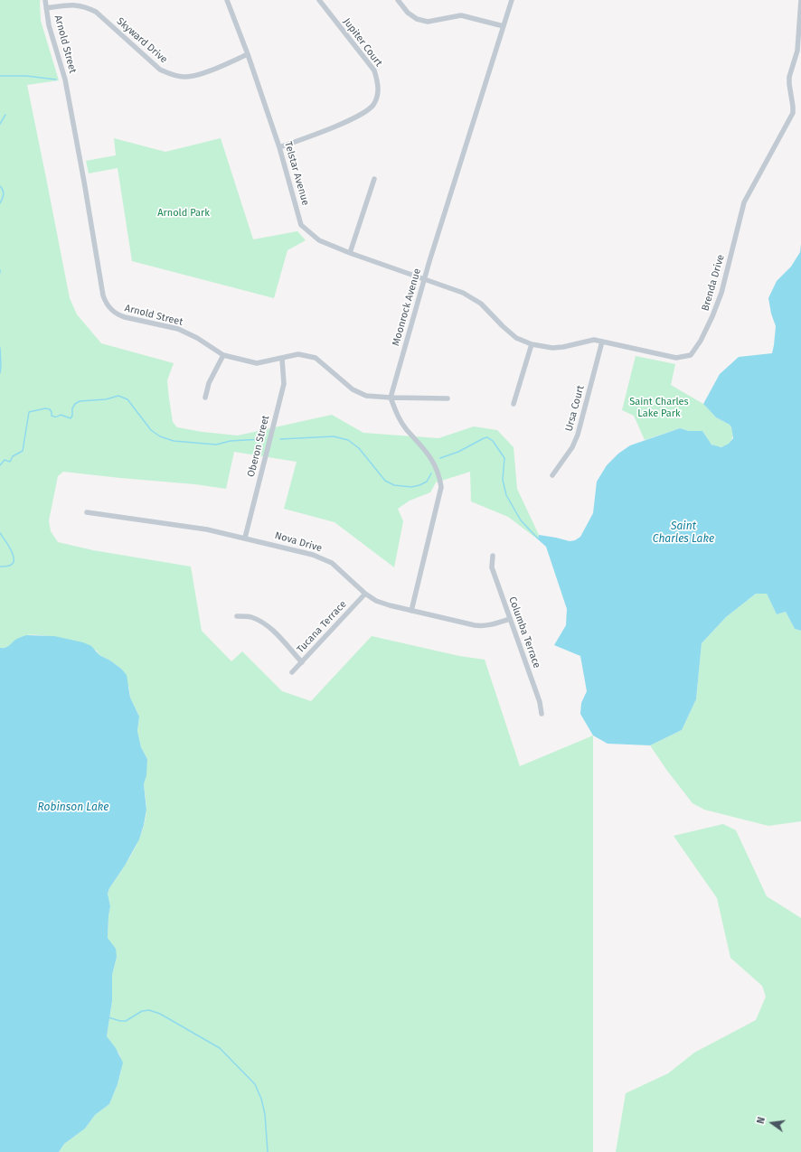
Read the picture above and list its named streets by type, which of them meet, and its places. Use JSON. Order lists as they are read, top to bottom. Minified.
{"streets":{"street":["Skyward Drive","Jupiter Court","Arnold Street","Telstar Avenue","Brenda Drive","Moonrock Avenue","Ursa Court","Oberon Street","Nova Drive","Tucana Terrace","Columba Terrace"]},"crossings":[["Skyward Drive","Arnold Street"],["Skyward Drive","Telstar Avenue"],["Jupiter Court","Telstar Avenue"],["Arnold Street","Moonrock Avenue"],["Arnold Street","Oberon Street"],["Telstar Avenue","Brenda Drive"],["Telstar Avenue","Moonrock Avenue"],["Brenda Drive","Moonrock Avenue"],["Brenda Drive","Ursa Court"],["Oberon Street","Nova Drive"],["Nova Drive","Tucana Terrace"],["Nova Drive","Columba Terrace"]],"water":["Saint Charles Lake","Robinson Lake"],"parks":["Arnold Park","Saint Charles Lake Park"],"north":"left"}
